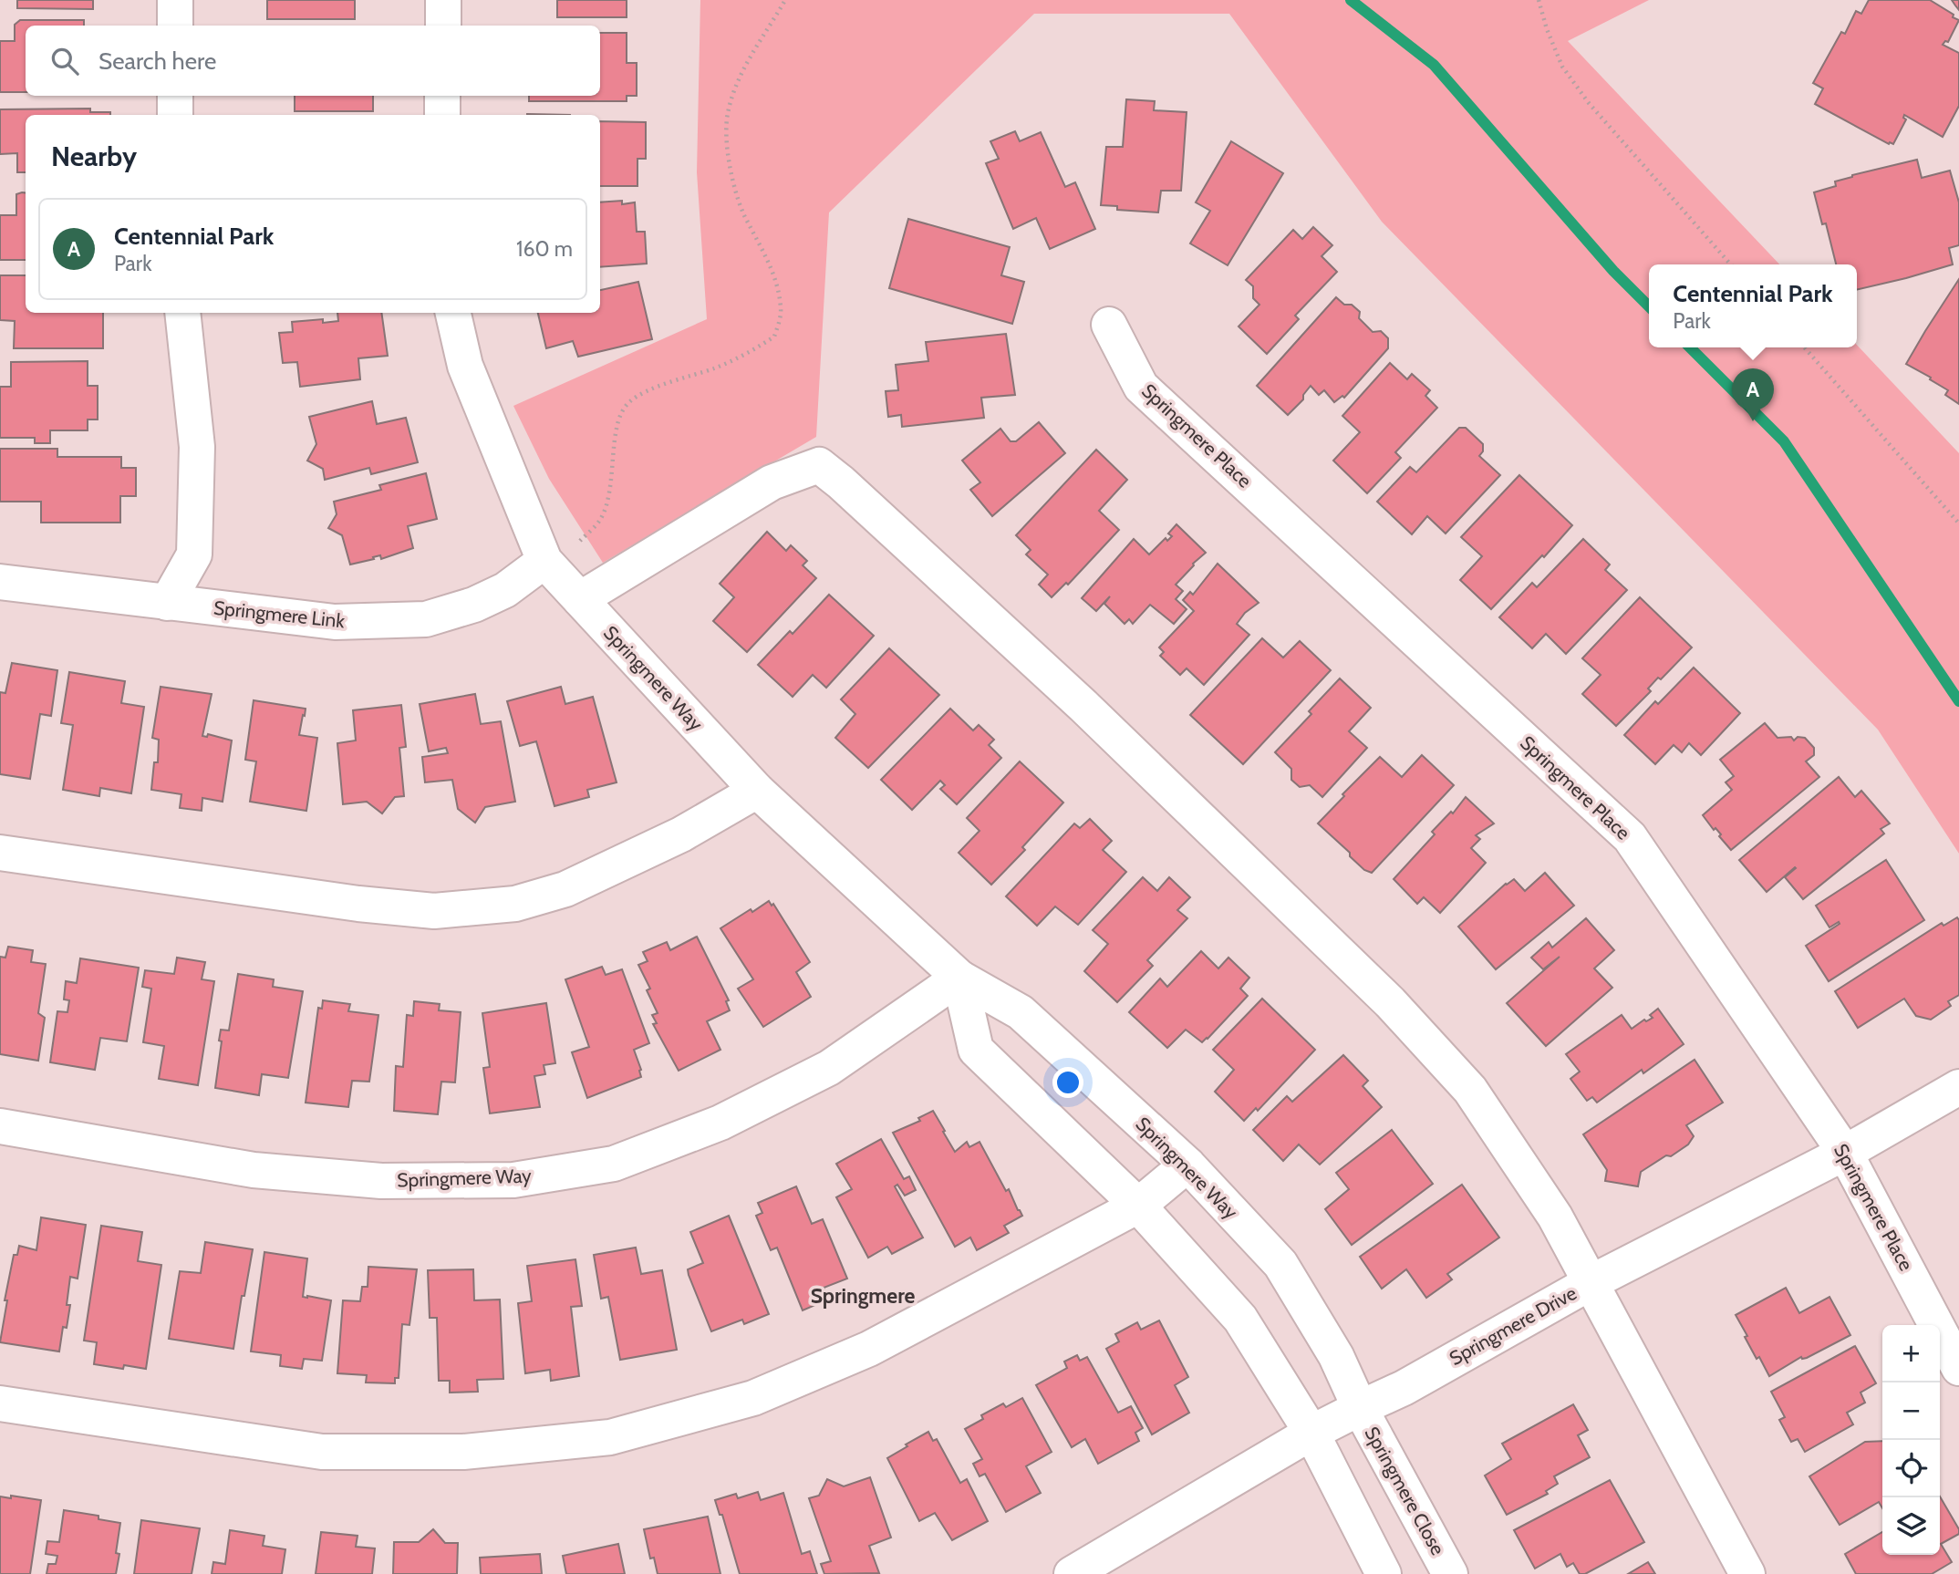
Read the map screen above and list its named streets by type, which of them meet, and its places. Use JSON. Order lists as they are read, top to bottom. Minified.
{"streets":{"street":["Springmere Place","Springmere Link","Springmere Way","Springmere Drive","Springmere Close"]},"crossings":[["Springmere Place","Springmere Drive"],["Springmere Link","Springmere Way"],["Springmere Way","Springmere Drive"],["Springmere Way","Springmere Close"],["Springmere Drive","Springmere Close"]],"districts":["Springmere"],"page":{"search":"Search here","heading":"Nearby","list":[{"mark":"A","name":"Centennial Park","note":"Park","value":"160 m"}],"popup":["Centennial Park","Park"],"pins":"A","map_buttons":["+","−"]}}
